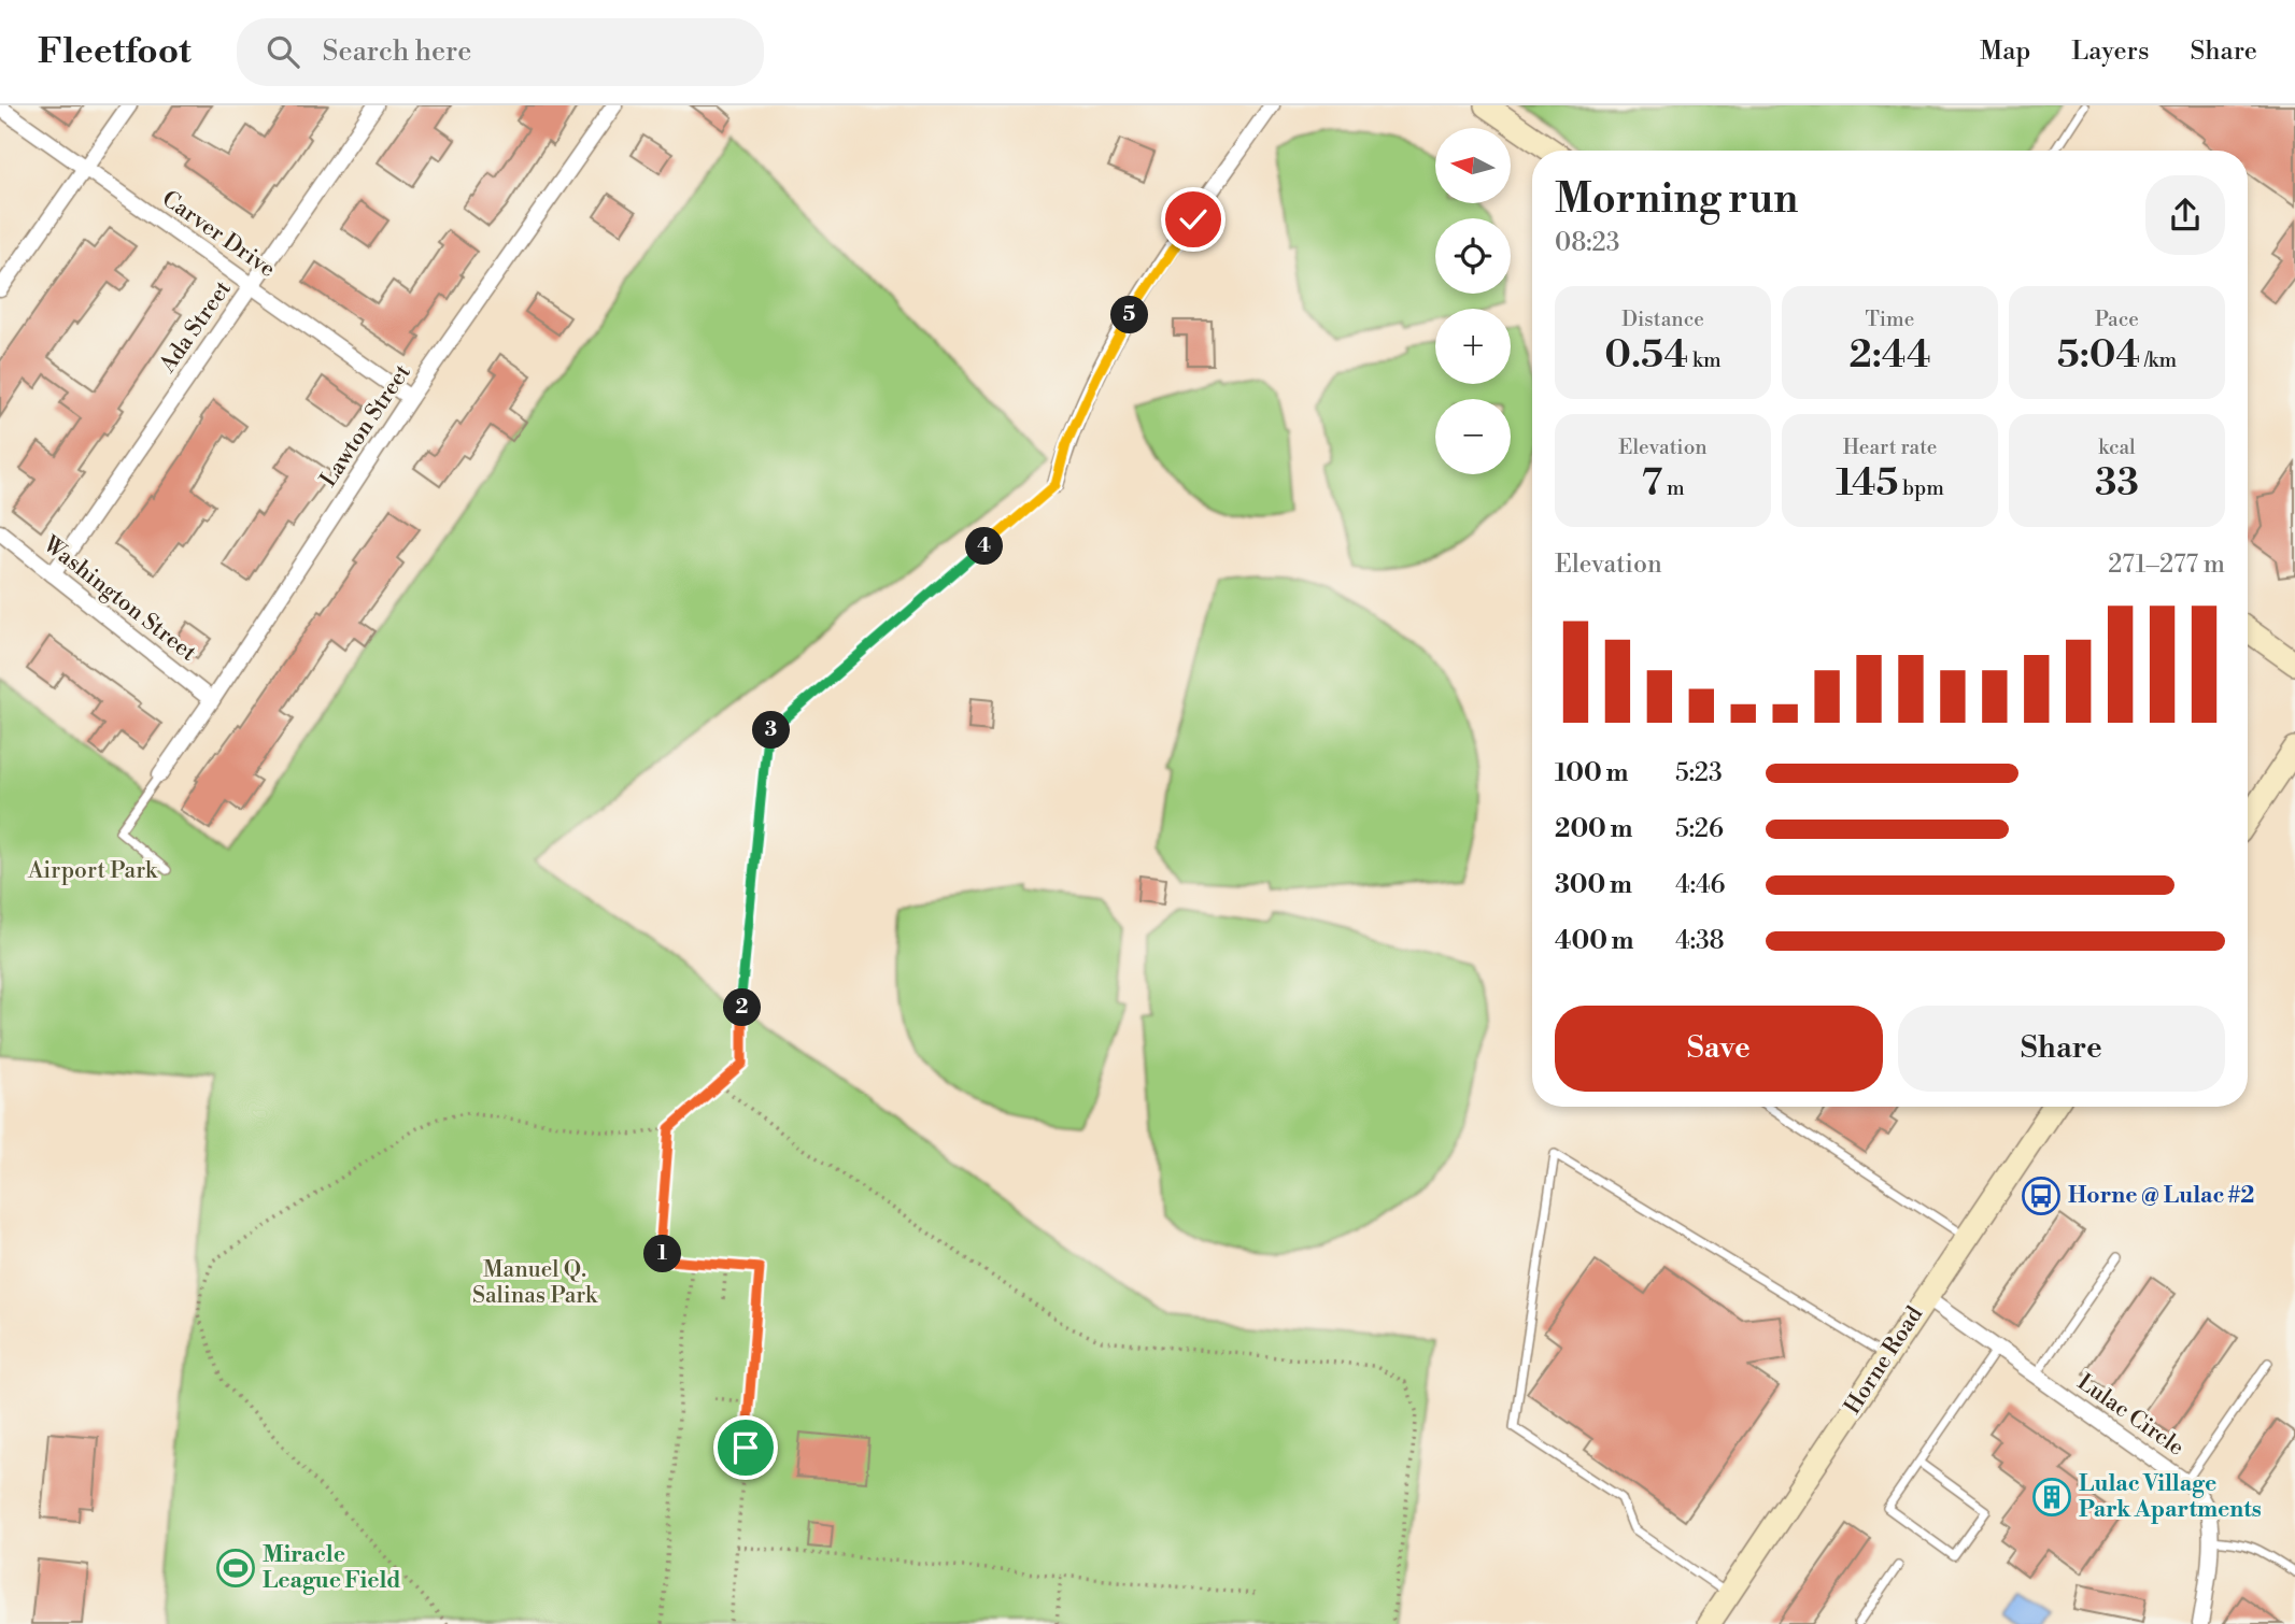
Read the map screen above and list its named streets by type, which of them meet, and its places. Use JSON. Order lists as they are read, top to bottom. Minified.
{"streets":{"main road":["Horne Road"],"street":["Carver Drive","Ada Street","Lawton Street","Washington Street","Lulac Circle"]},"crossings":[["Carver Drive","Ada Street"],["Carver Drive","Lawton Street"],["Ada Street","Washington Street"],["Lawton Street","Washington Street"],["Horne Road","Lulac Circle"]],"parks":["Airport Park","Manuel Q. Salinas Park"],"places":{"bus stop":["Horne @ Lulac #2"],"building":["Lulac Village Park Apartments"],"sports":["Miracle League Field"]},"north":"left","page":{"header":"Fleetfoot","search":"Search here","nav":["Map","Layers","Share"],"map_buttons":["+","−"],"heading":["Morning run","08:23"],"stats":[["Distance","0.54 km"],["Time","2:44"],["Pace","5:04 /km"],["Elevation","7 m"],["Heart rate","145 bpm"],["kcal","33"]],"pins":["5","4","3","2","1"],"chart":["Elevation","271–277 m"],"list":[{"name":"100 m","note":"5:23"},{"name":"200 m","note":"5:26"},{"name":"300 m","note":"4:46"},{"name":"400 m","note":"4:38"}],"buttons":["Save","Share"]}}
